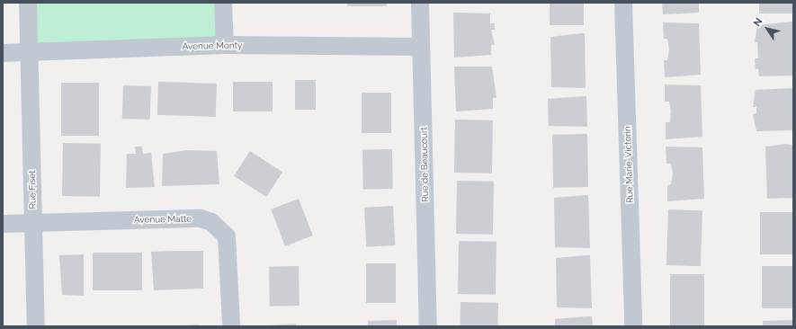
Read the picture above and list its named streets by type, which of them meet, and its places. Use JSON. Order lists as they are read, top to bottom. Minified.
{"streets":{"street":["Avenue Monty","Rue de Beaucourt","Rue Marie-Victorin","Rue Fiset","Avenue Matte"]},"crossings":[["Avenue Monty","Rue de Beaucourt"],["Avenue Monty","Rue Fiset"],["Rue Fiset","Avenue Matte"]],"north":"top left"}
